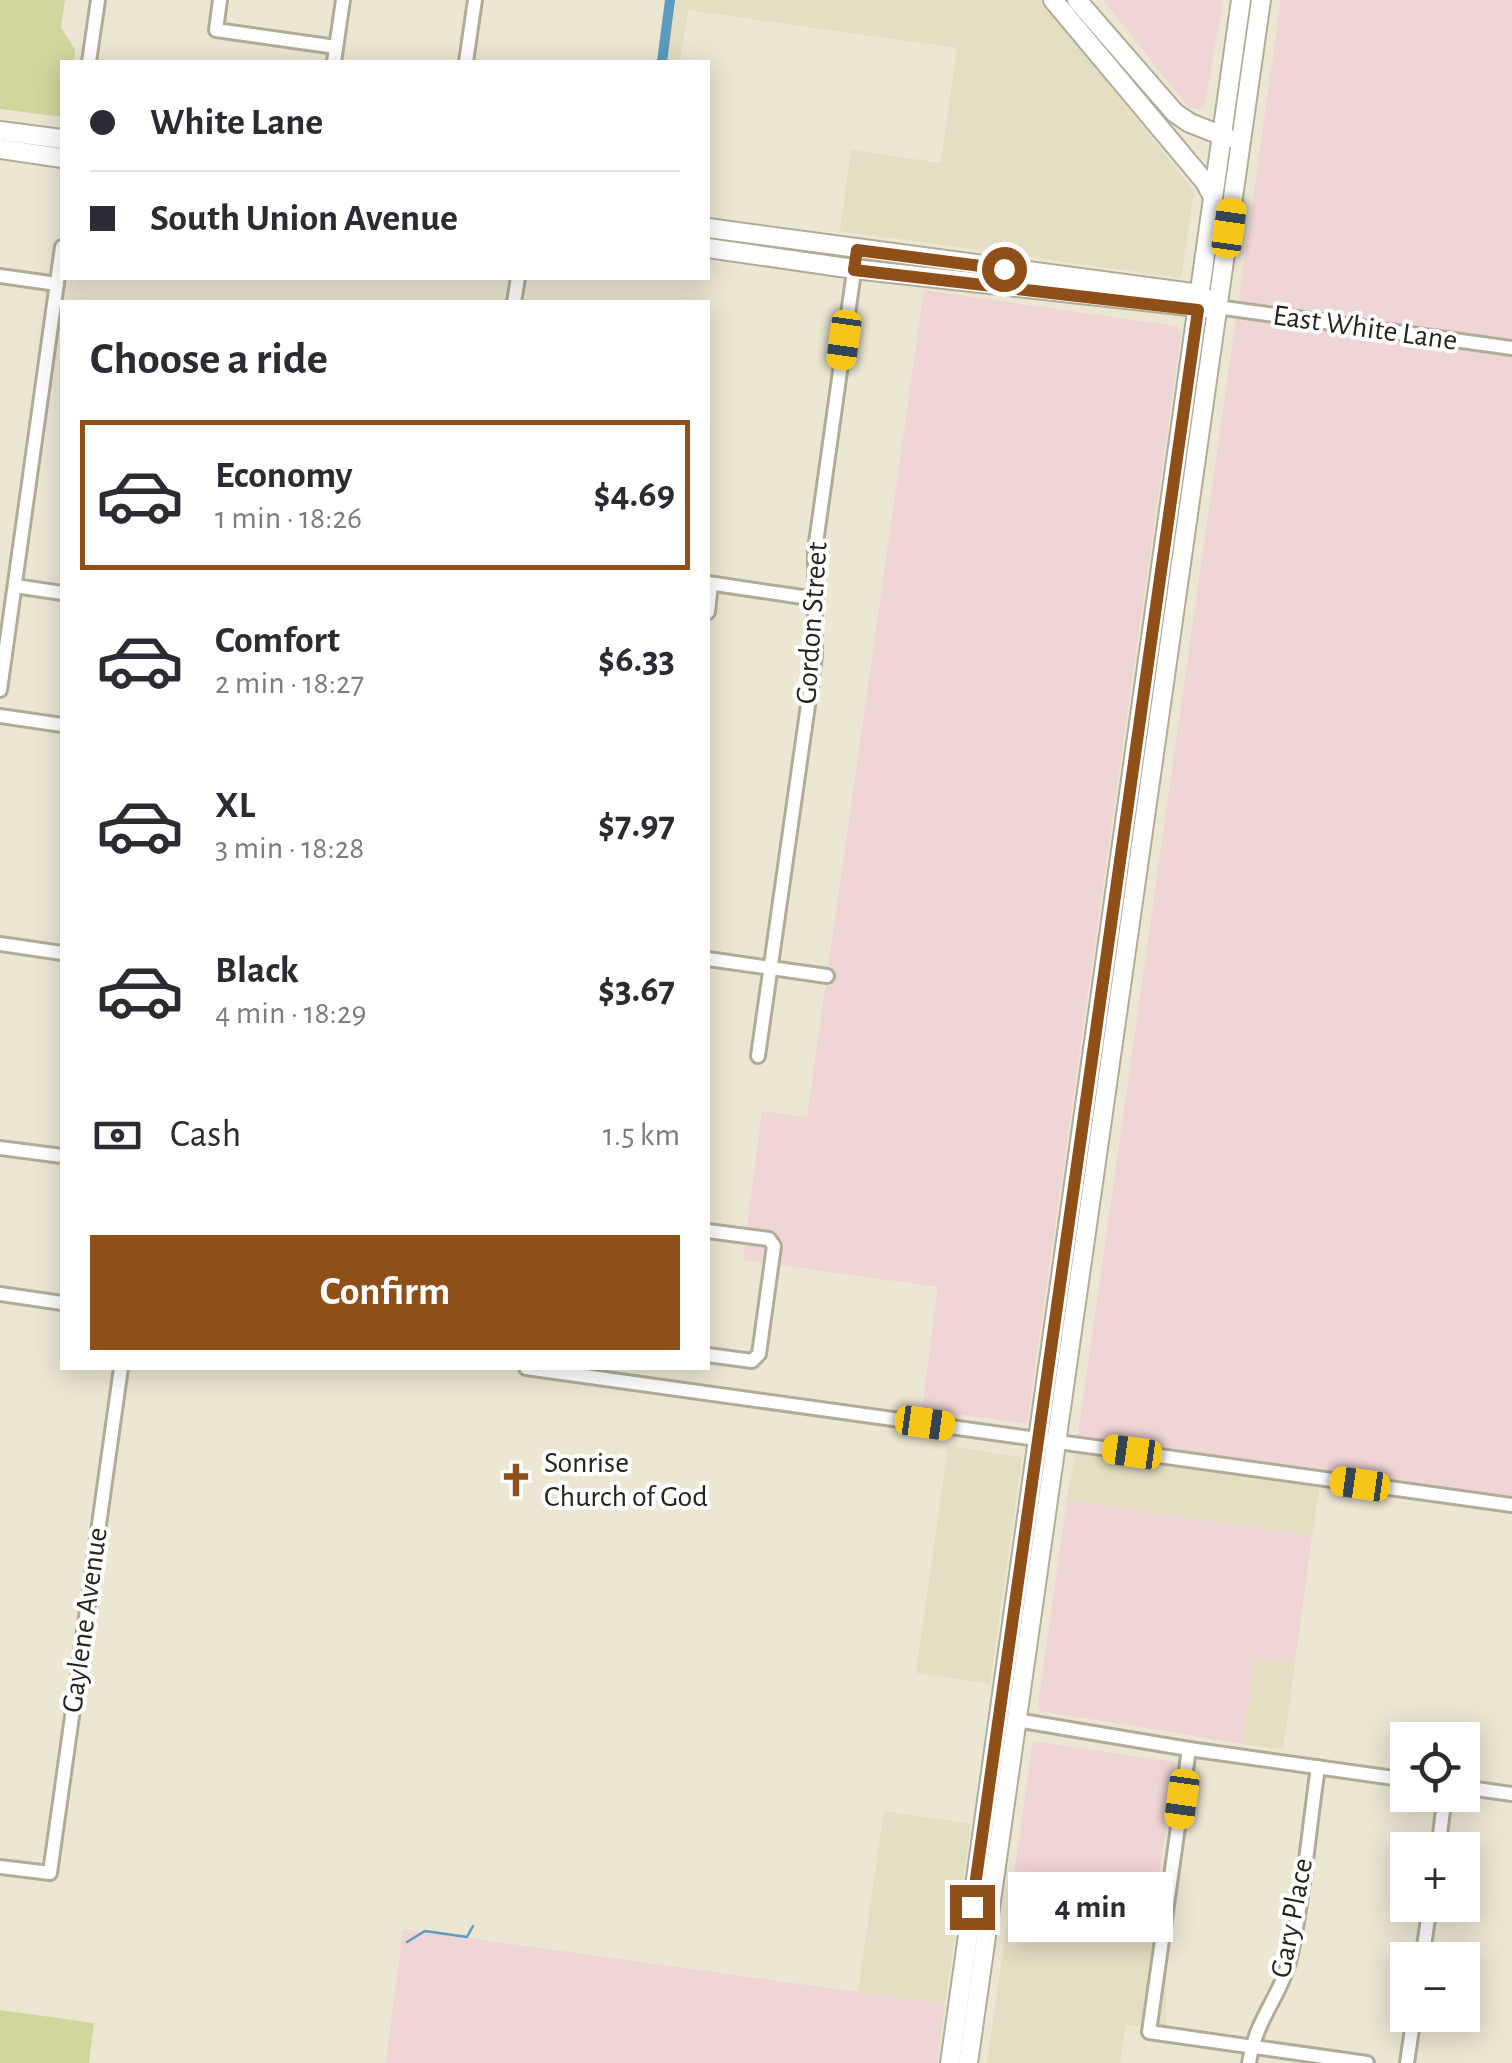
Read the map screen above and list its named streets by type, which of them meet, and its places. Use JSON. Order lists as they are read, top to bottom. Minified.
{"streets":{"street":["East White Lane","Gordon Street","Gaylene Avenue","Gary Place"]},"places":{"church":["Sonrise Church of God"]},"page":{"banner":["White Lane","South Union Avenue"],"heading":"Choose a ride","list":[{"name":"Economy","note":"1 min · 18:26","value":"$4.69"},{"name":"Comfort","note":"2 min · 18:27","value":"$6.33"},{"name":"XL","note":"3 min · 18:28","value":"$7.97"},{"name":"Black","note":"4 min · 18:29","value":"$3.67"}],"pay":["Cash","1.5 km"],"buttons":"Confirm","map_buttons":["+","−"],"bubble":"4 min"}}
